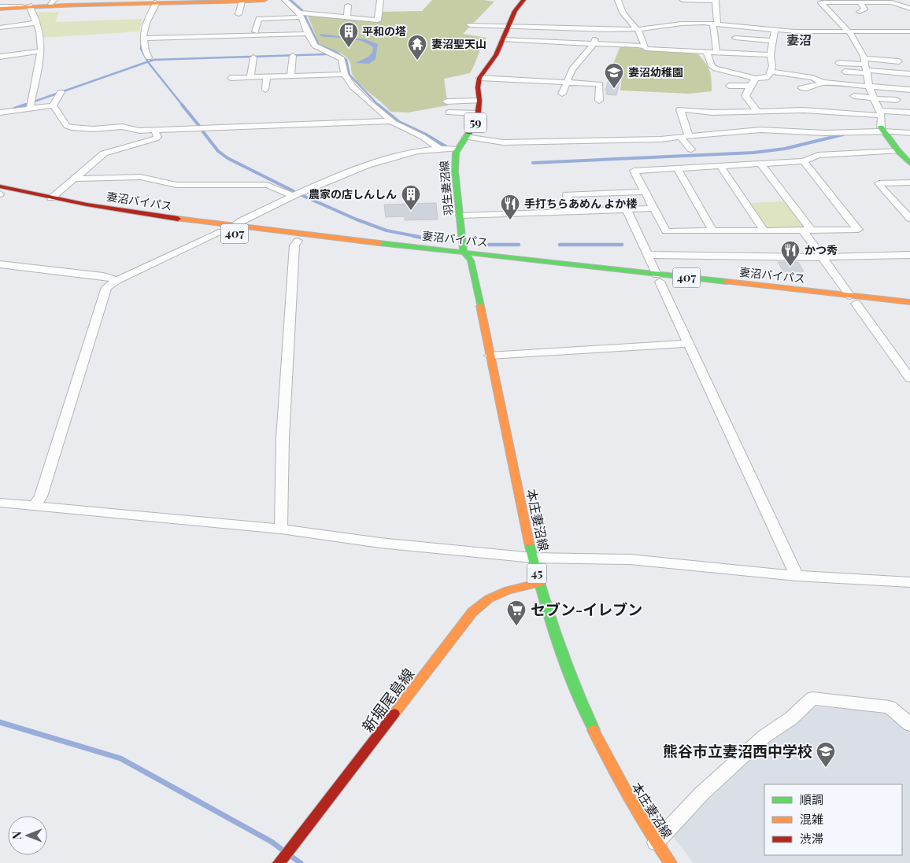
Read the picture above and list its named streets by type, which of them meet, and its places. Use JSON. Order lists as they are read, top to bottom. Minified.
{"streets":{"main road":["59","羽生妻沼線","妻沼バイパス","407","本庄妻沼線","45","新堀尾島線"]},"crossings":[["羽生妻沼線","妻沼バイパス"],["羽生妻沼線","本庄妻沼線"],["妻沼バイパス","本庄妻沼線"],["本庄妻沼線","新堀尾島線"]],"districts":["妻沼"],"places":{"building":["平和の塔","農家の店しんしん"],"temple":["妻沼聖天山"],"school or university":["妻沼幼稚園","熊谷市立妻沼西中学校"],"restaurant":["手打ちらあめん よか楼","かつ秀"],"supermarket":["セブン-イレブン"]},"legend":["順調","混雑","渋滞"],"north":"left"}
